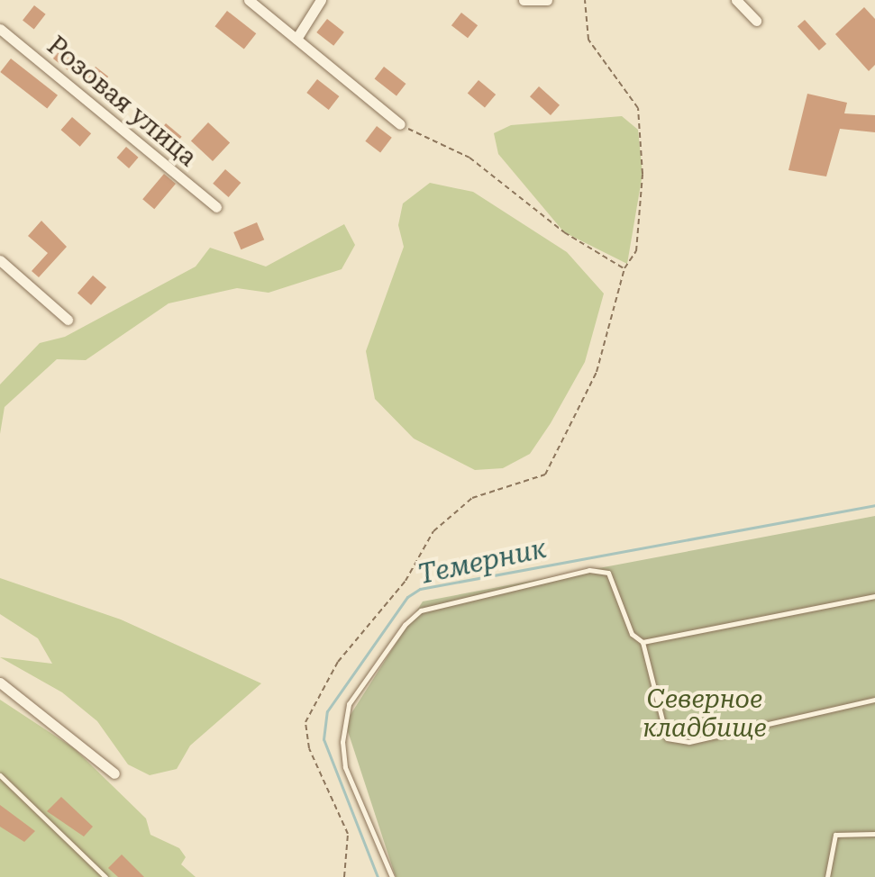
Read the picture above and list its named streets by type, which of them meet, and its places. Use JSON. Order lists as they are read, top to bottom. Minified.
{"streets":{"street":["Розовая улица"]},"water":["Темерник"],"parks":["Северное кладбище"]}
